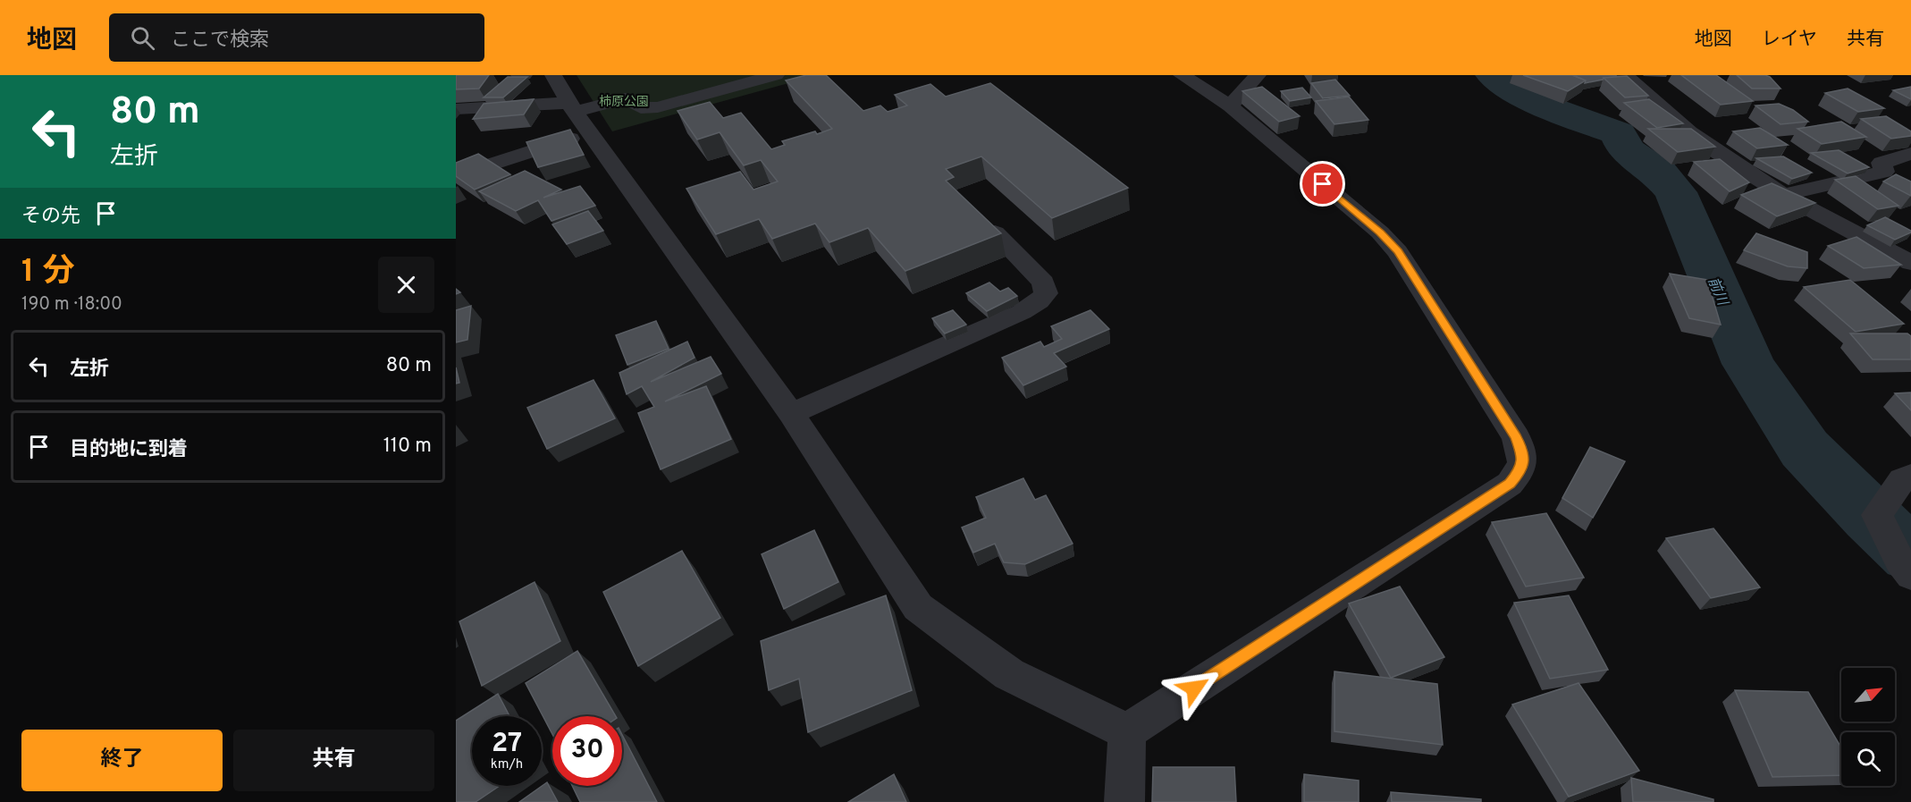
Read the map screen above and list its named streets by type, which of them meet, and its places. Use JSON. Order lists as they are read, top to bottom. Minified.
{"water":["前川"],"parks":["柿原公園"],"north":"top right","page":{"header":"地図","search":"ここで検索","nav":["地図","レイヤ","共有"],"turn":["80 m","左折"],"then":"その先","heading":["1 分","190 m · 18:00"],"list":[{"name":"左折","value":"80 m"},{"name":"目的地に到着","value":"110 m"}],"speed":"27 km/h","limit":"30","buttons":["終了","共有"]}}
